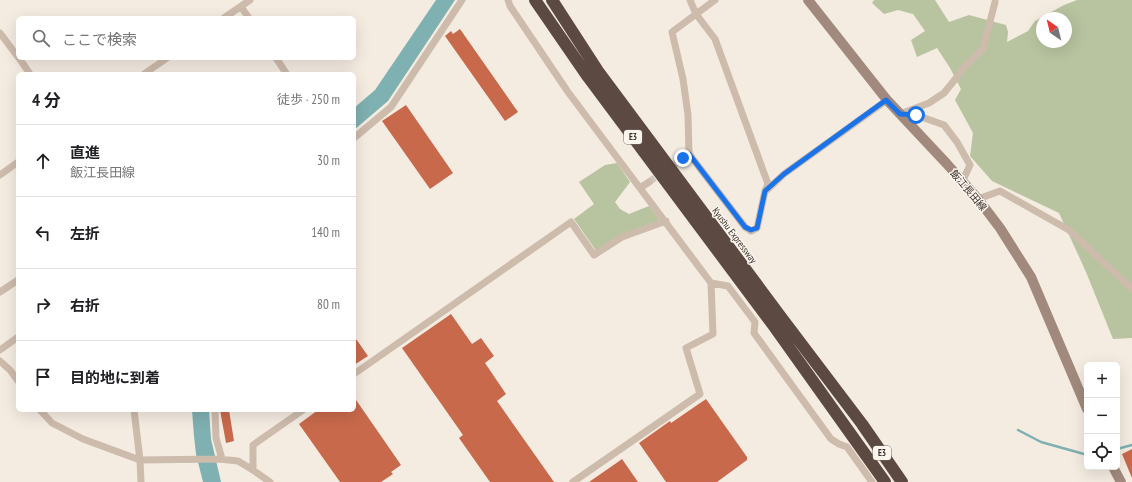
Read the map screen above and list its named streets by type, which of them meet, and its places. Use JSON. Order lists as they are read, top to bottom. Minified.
{"streets":{"highway":["E3","Kyushu Expressway"],"main road":["飯江長田線"]},"north":"top left","page":{"search":"ここで検索","heading":["4 分","徒歩 · 250 m"],"list":[["直進","飯江長田線","30 m"],["左折","140 m"],["右折","80 m"],"目的地に到着"],"map_buttons":["+","−"]}}
